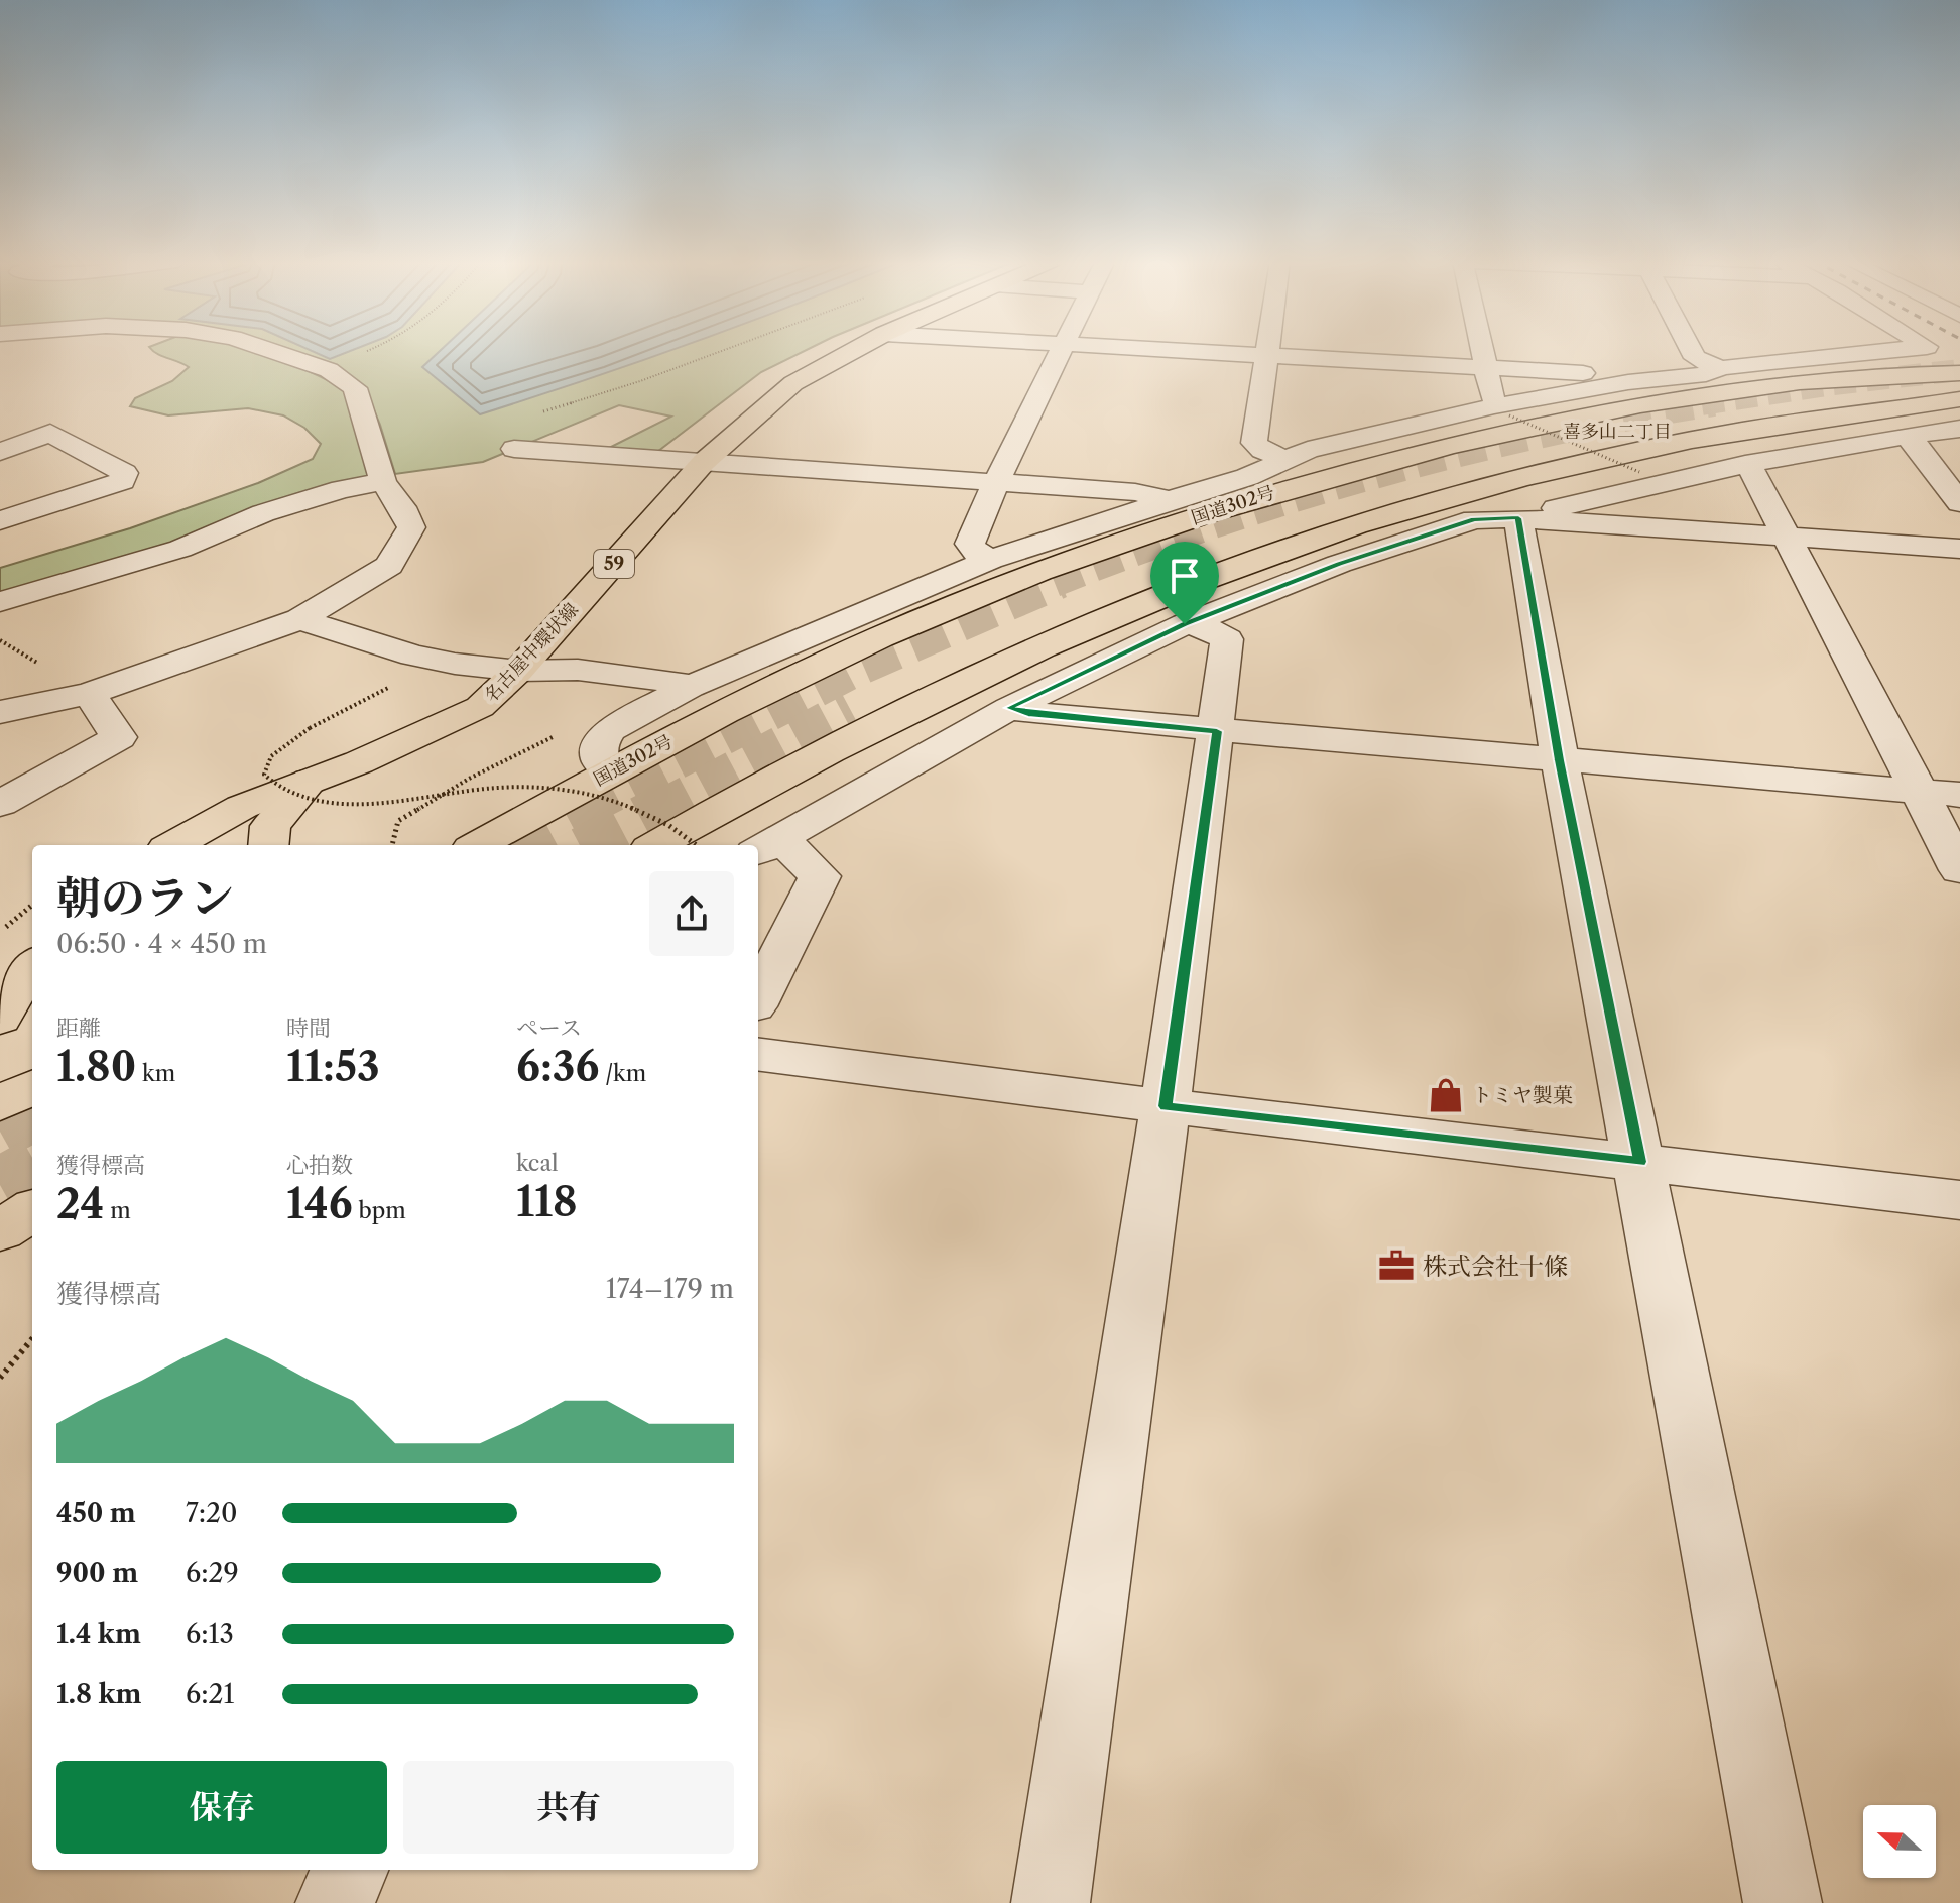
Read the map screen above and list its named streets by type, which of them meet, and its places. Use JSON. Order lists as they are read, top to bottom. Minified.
{"streets":{"main road":["国道302号","59","名古屋中環状線"]},"districts":["喜多山二丁目"],"places":{"shop":["トミヤ製菓"],"office":["株式会社十條"]},"north":"left","page":{"heading":["朝のラン","06:50 · 4 × 450 m"],"stats":[["距離","1.80 km"],["時間","11:53"],["ペース","6:36 /km"],["獲得標高","24 m"],["心拍数","146 bpm"],["kcal","118"]],"chart":["獲得標高","174–179 m"],"list":[{"name":"450 m","note":"7:20"},{"name":"900 m","note":"6:29"},{"name":"1.4 km","note":"6:13"},{"name":"1.8 km","note":"6:21"}],"buttons":["保存","共有"]}}
